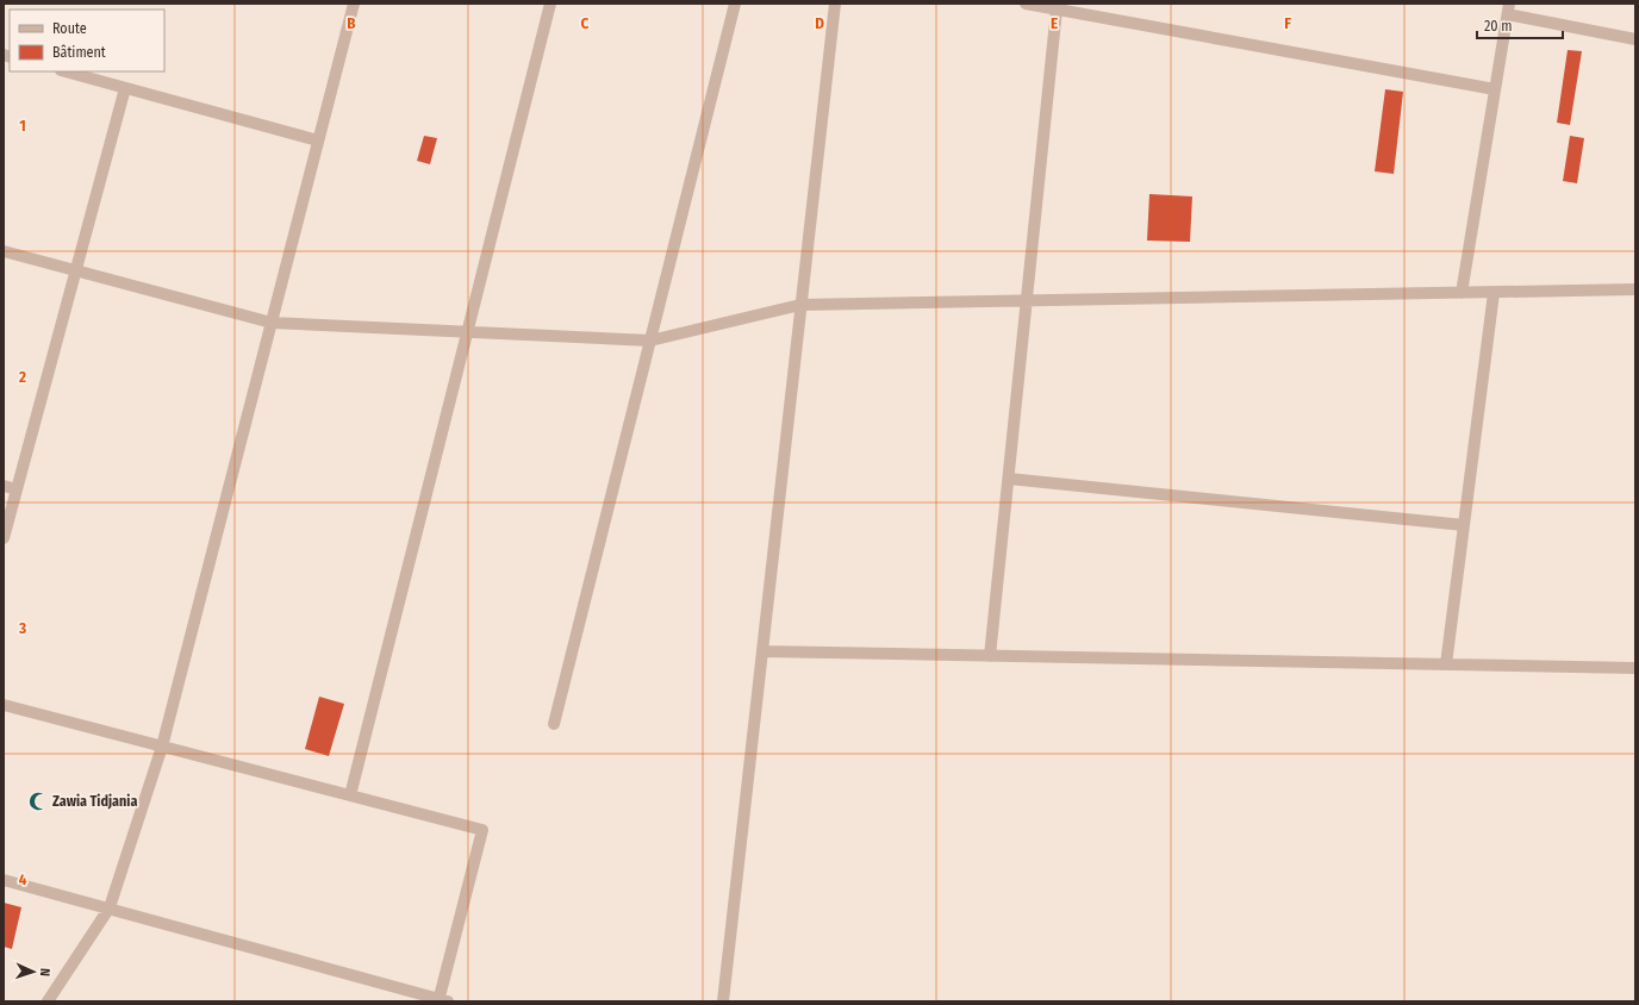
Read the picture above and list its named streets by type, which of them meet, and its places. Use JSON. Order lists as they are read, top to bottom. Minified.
{"places":{"mosque":["Zawia Tidjania"]},"legend":["Route","Bâtiment"],"scale_bar":"20 m","north":"right","grid":{"columns":["B","C","D","E","F"],"rows":["1","2","3","4"]}}
